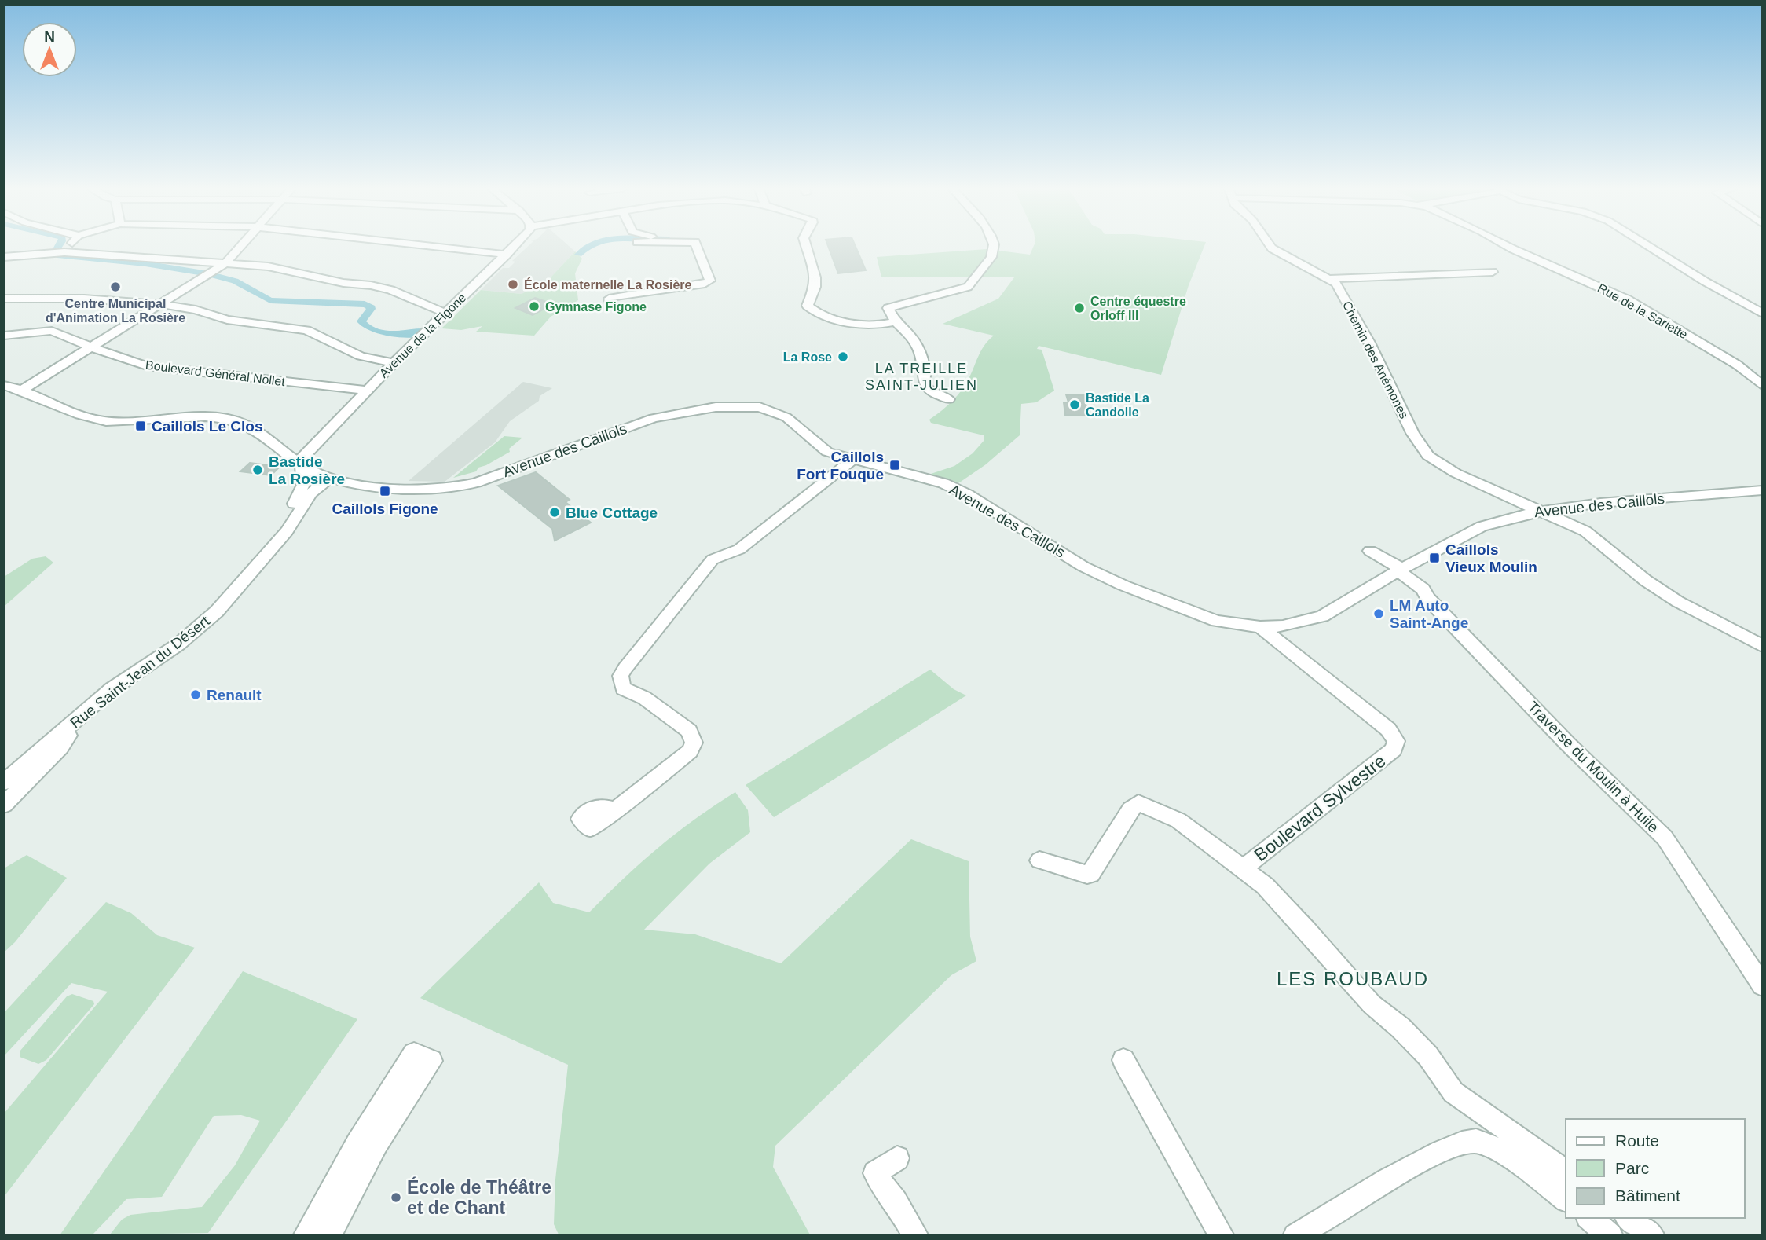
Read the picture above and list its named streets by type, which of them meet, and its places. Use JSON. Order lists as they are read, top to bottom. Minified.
{"streets":{"street":["Rue de la Sariette","Avenue de la Figone","Chemin des Anémones","Boulevard Général Nollet","Avenue des Caillols","Rue Saint-Jean du Désert","Traverse du Moulin à Huile","Boulevard Sylvestre"]},"crossings":[["Avenue de la Figone","Boulevard Général Nollet"],["Avenue de la Figone","Avenue des Caillols"],["Avenue de la Figone","Rue Saint-Jean du Désert"],["Chemin des Anémones","Avenue des Caillols"],["Avenue des Caillols","Rue Saint-Jean du Désert"],["Avenue des Caillols","Traverse du Moulin à Huile"],["Avenue des Caillols","Boulevard Sylvestre"]],"districts":["LA TREILLE SAINT-JULIEN","LES ROUBAUD"],"places":{"other":["École maternelle La Rosière","Centre Municipal d'Animation La Rosière","Gymnase Figone","Centre équestre Orloff III","La Rose","Bastide La Candolle","Bastide La Rosière","Blue Cottage","LM Auto Saint-Ange","Renault","École de Théâtre et de Chant"],"transit":["Caillols Le Clos","Caillols Fort Fouque","Caillols Figone","Caillols Vieux Moulin"]},"legend":["Route","Parc","Bâtiment"],"north":"top"}
